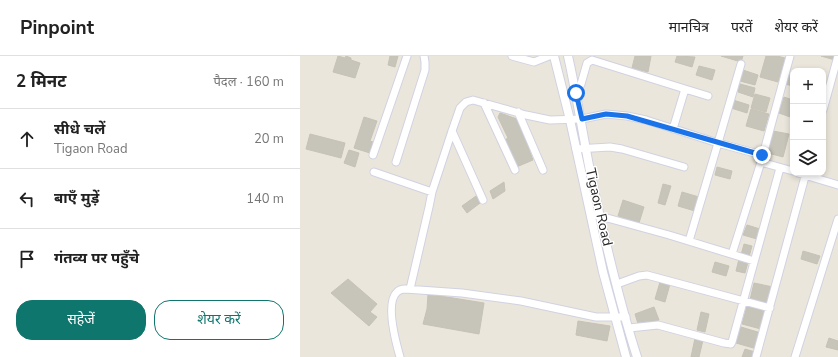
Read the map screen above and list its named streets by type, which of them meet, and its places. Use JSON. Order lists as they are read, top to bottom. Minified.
{"streets":{"street":["Tigaon Road"]},"page":{"header":"Pinpoint","nav":["मानचित्र","परतें","शेयर करें"],"heading":["2 मिनट","पैदल · 160 m"],"map_buttons":["+","−"],"list":[["सीधे चलें","Tigaon Road","20 m"],["बाएँ मुड़ें","140 m"],"गंतव्य पर पहुँचे"],"buttons":["सहेजें","शेयर करें"]}}
